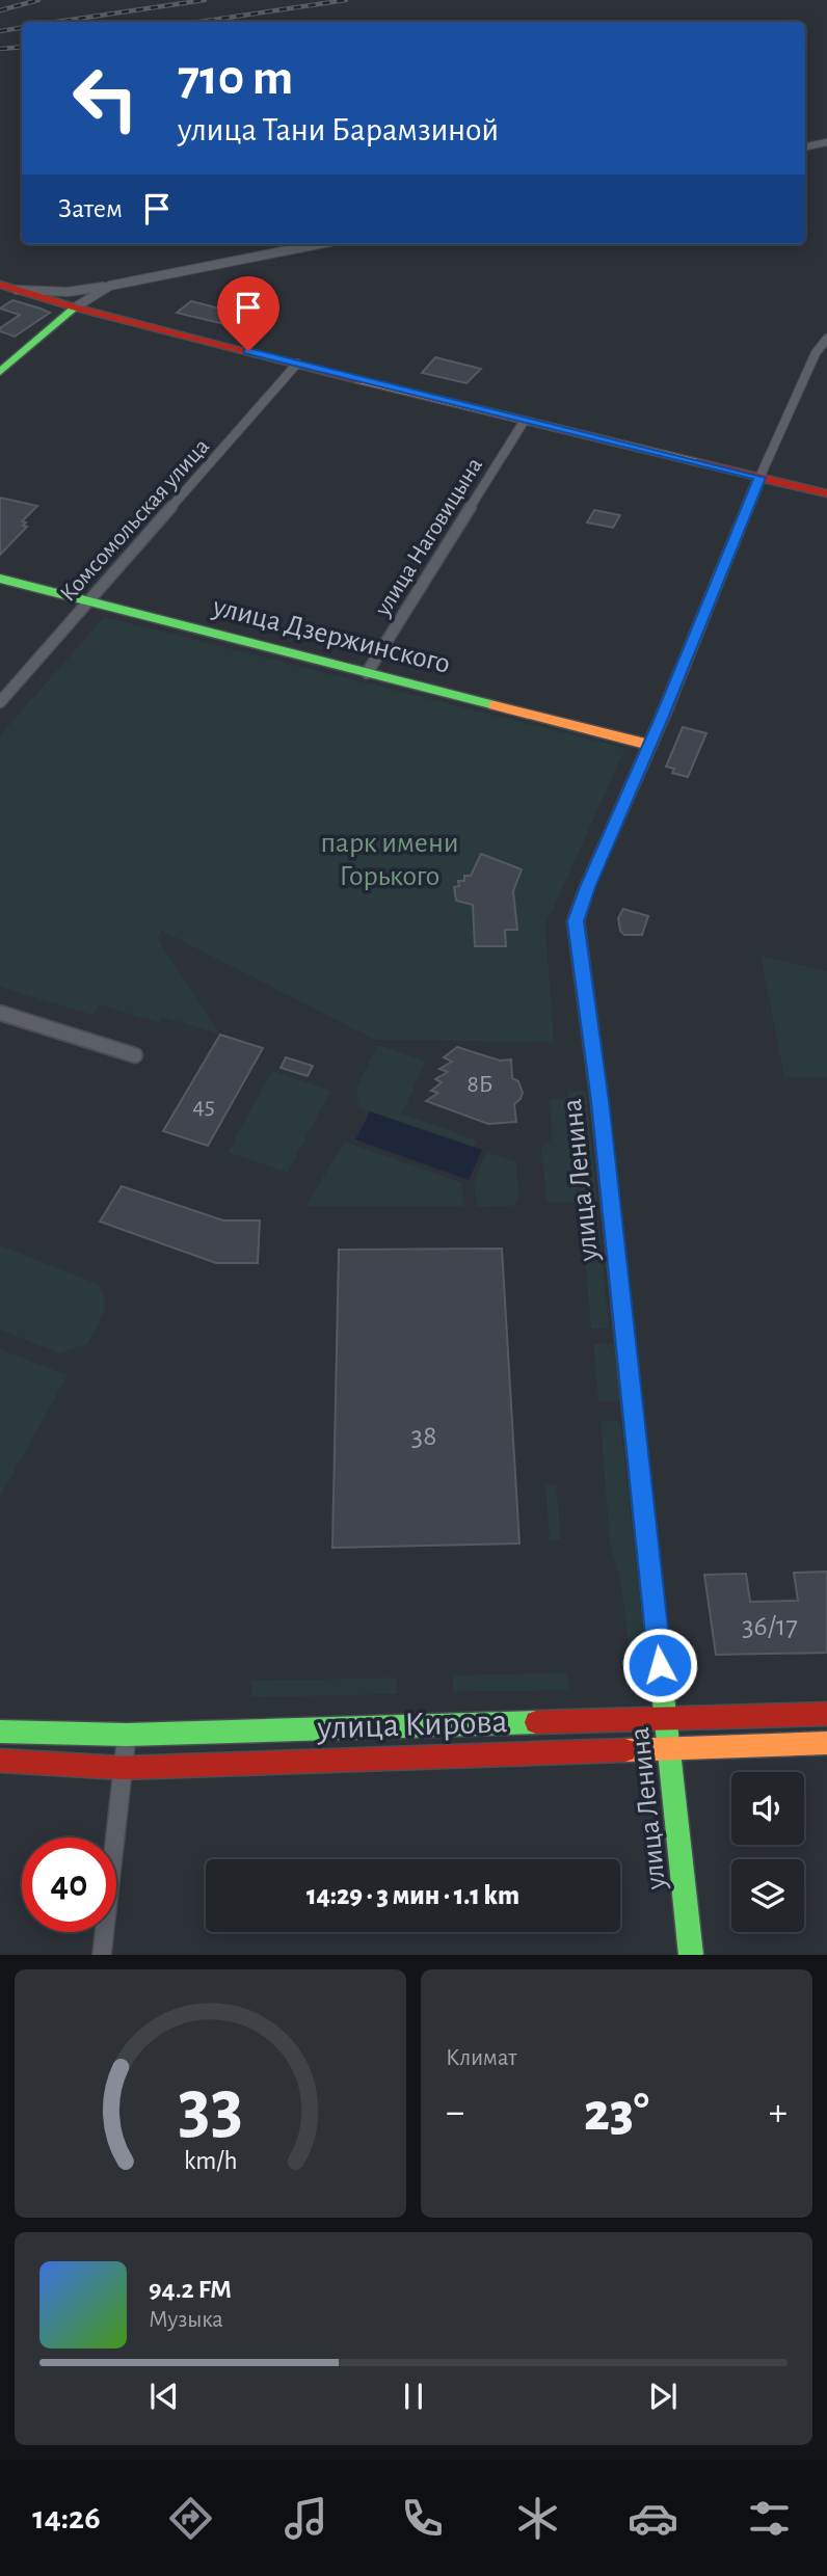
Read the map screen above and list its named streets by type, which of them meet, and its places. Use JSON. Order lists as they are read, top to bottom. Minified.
{"streets":{"street":["Комсомольская улица","улица Наговицына","улица Дзержинского","улица Ленина","улица Кирова"]},"crossings":[["Комсомольская улица","улица Дзержинского"],["улица Наговицына","улица Дзержинского"],["улица Дзержинского","улица Ленина"],["улица Ленина","улица Кирова"]],"parks":["парк имени Горького"],"house_numbers":["8Б","45","38","36/17"],"page":{"turn":["710 m","улица Тани Барамзиной"],"then":"Затем","limit":"40","trip":"14:29 · 3 мин · 1.1 km","tile":"Климат","heat":["−","23°","+"],"song":["94.2 FM","Музыка"],"tabs":"14:26","gauge":["33","km/h"]}}
